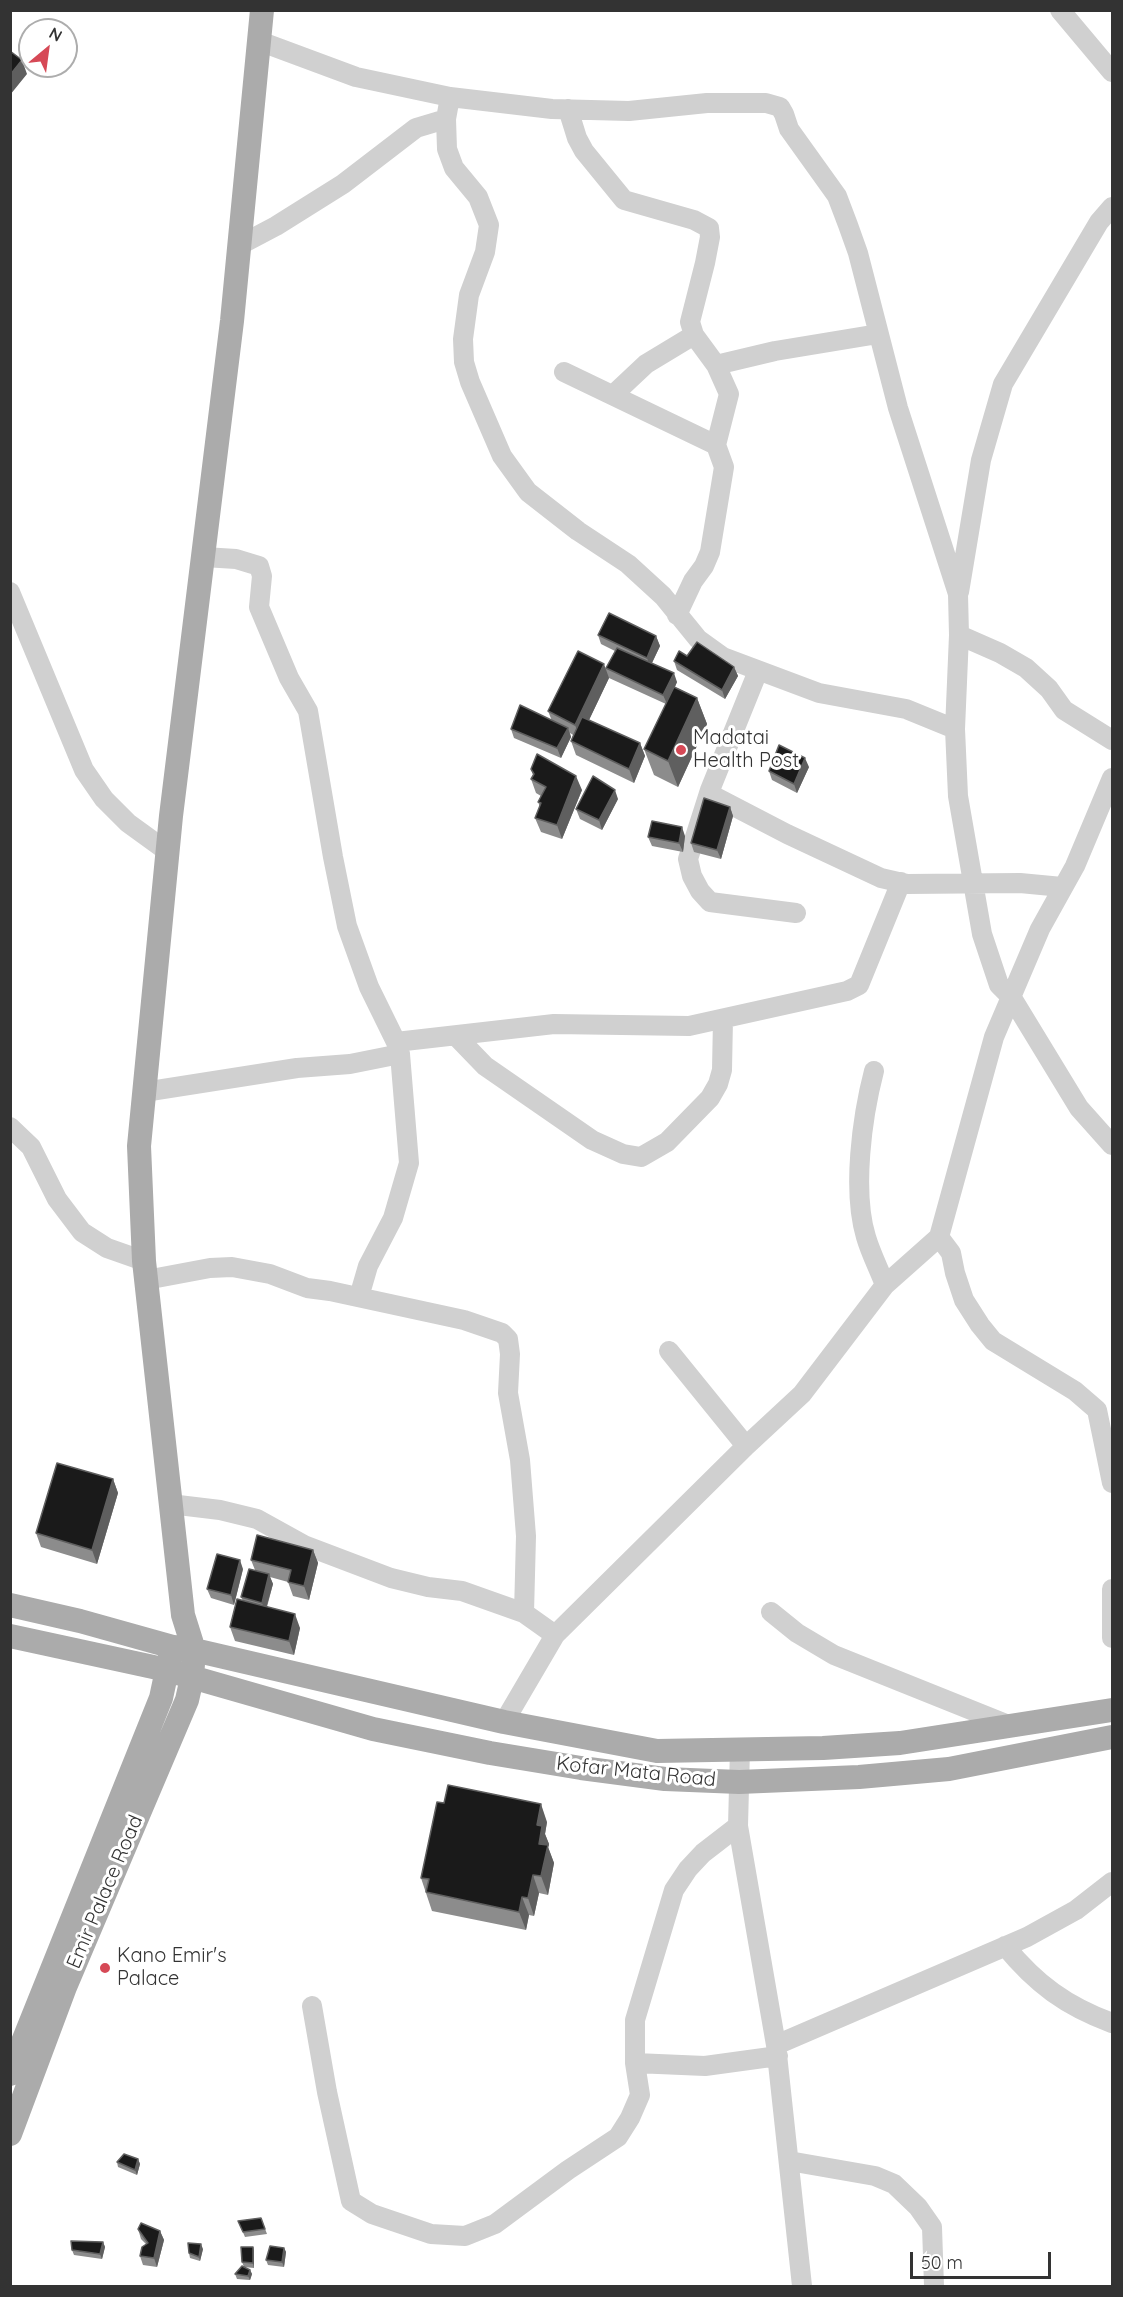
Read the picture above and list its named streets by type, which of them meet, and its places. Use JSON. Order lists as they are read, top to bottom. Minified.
{"streets":{"main road":["Kofar Mata Road","Emir Palace Road"]},"crossings":[["Kofar Mata Road","Emir Palace Road"]],"places":["Madatai Health Post","Kano Emir's Palace"],"scale_bar":"50 m","north":"top right"}
